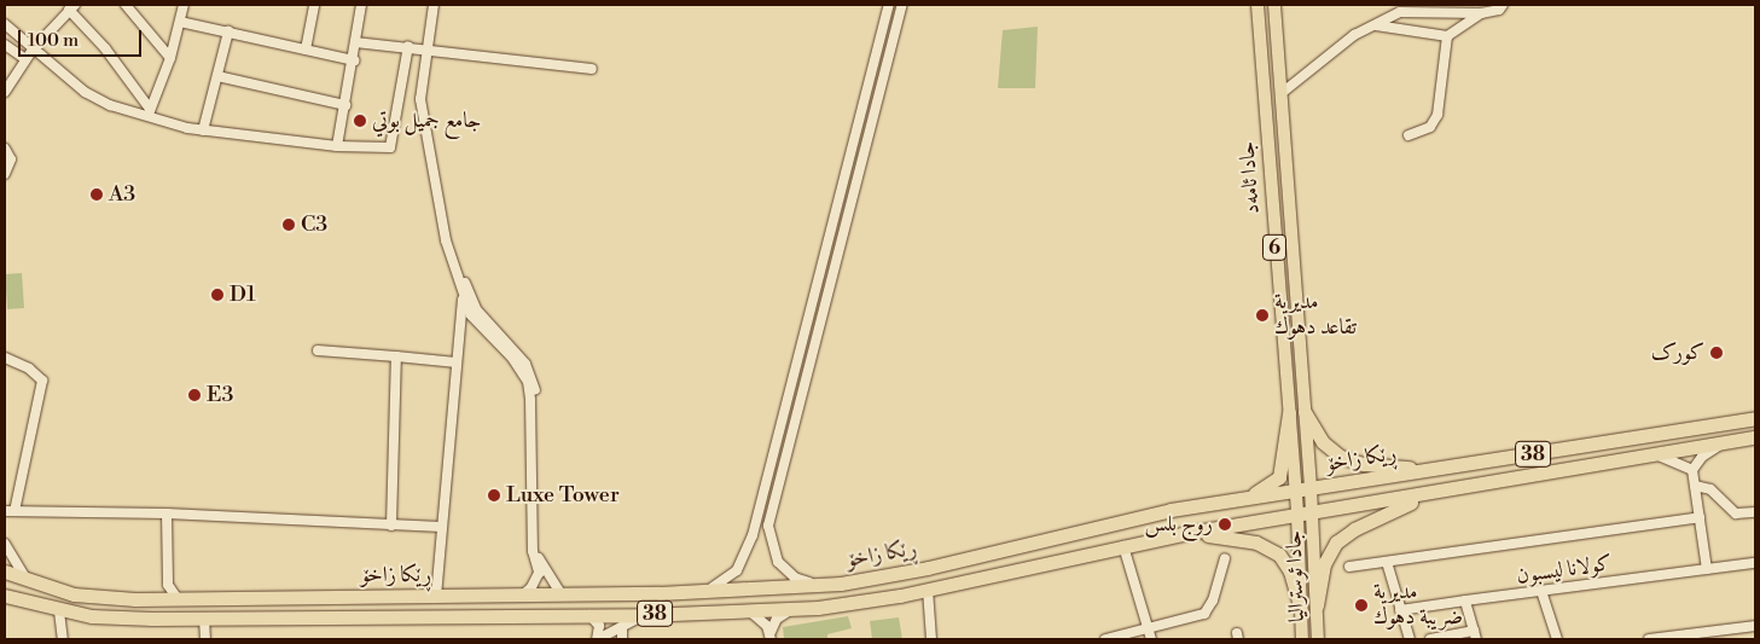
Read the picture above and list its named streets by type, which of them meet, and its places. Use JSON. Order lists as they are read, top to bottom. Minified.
{"streets":{"highway":["38","ڕێکا زاخۆ"],"main road":["جادا ئامەد","6","جادا ئوسترالیا"],"street":["كولانا ليسبون"]},"crossings":[["جادا ئامەد","ڕێکا زاخۆ"],["جادا ئامەد","جادا ئوسترالیا"],["ڕێکا زاخۆ","جادا ئوسترالیا"]],"places":["جامع جميل بوتي","A3","C3","D1","مديرية تقاعد دهوك","کورک","E3","Luxe Tower","روج بلس","مديرية ضريبة دهوك"],"scale_bar":"100 m"}
